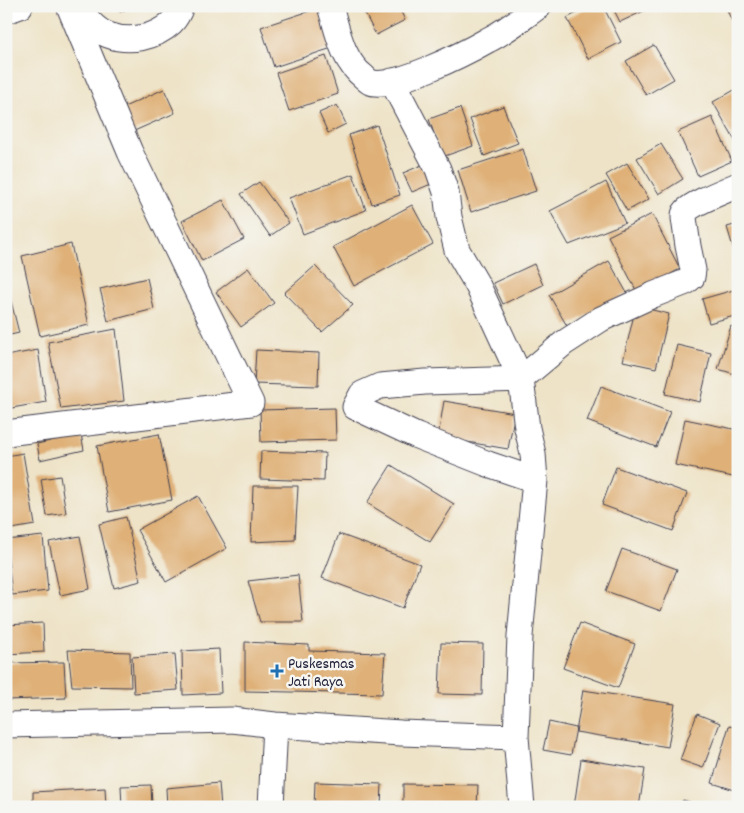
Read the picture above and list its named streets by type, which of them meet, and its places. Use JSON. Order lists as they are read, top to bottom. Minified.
{"places":{"health":["Puskesmas Jati Raya"]}}
